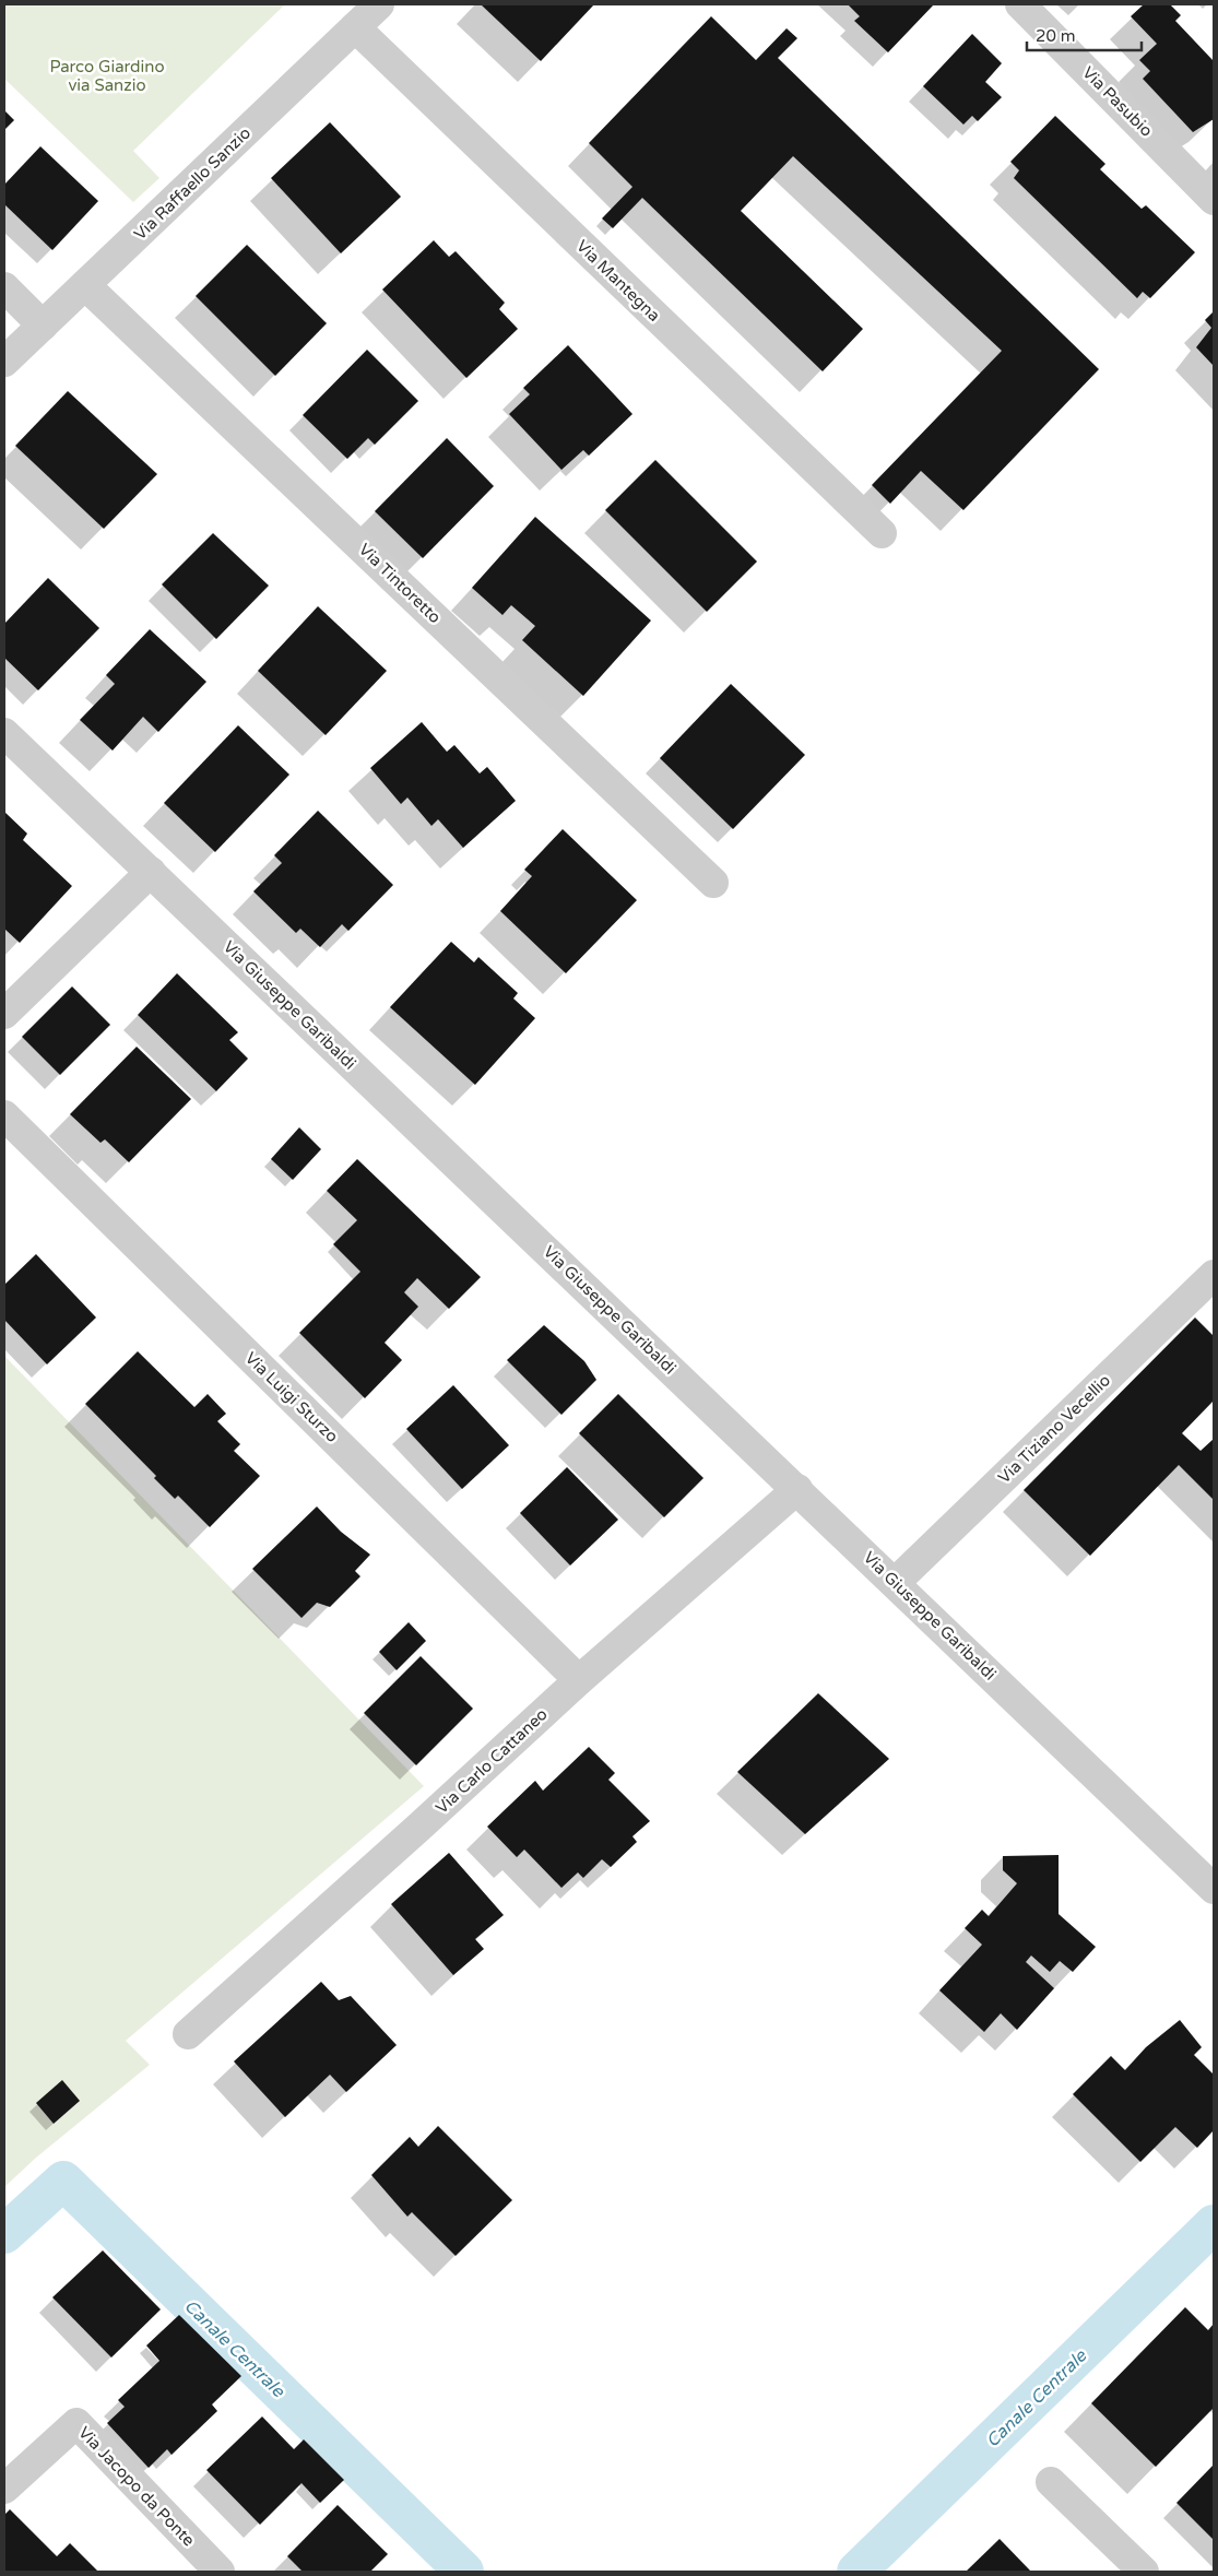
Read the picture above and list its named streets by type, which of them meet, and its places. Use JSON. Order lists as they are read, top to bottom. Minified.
{"streets":{"street":["Via Pasubio","Via Raffaello Sanzio","Via Mantegna","Via Tintoretto","Via Giuseppe Garibaldi","Via Luigi Sturzo","Via Tiziano Vecellio","Via Carlo Cattaneo","Via Jacopo da Ponte"]},"crossings":[["Via Raffaello Sanzio","Via Mantegna"],["Via Raffaello Sanzio","Via Tintoretto"],["Via Giuseppe Garibaldi","Via Tiziano Vecellio"],["Via Giuseppe Garibaldi","Via Carlo Cattaneo"],["Via Luigi Sturzo","Via Carlo Cattaneo"]],"water":["Canale Centrale"],"parks":["Parco Giardino via Sanzio"],"scale_bar":"20 m"}
